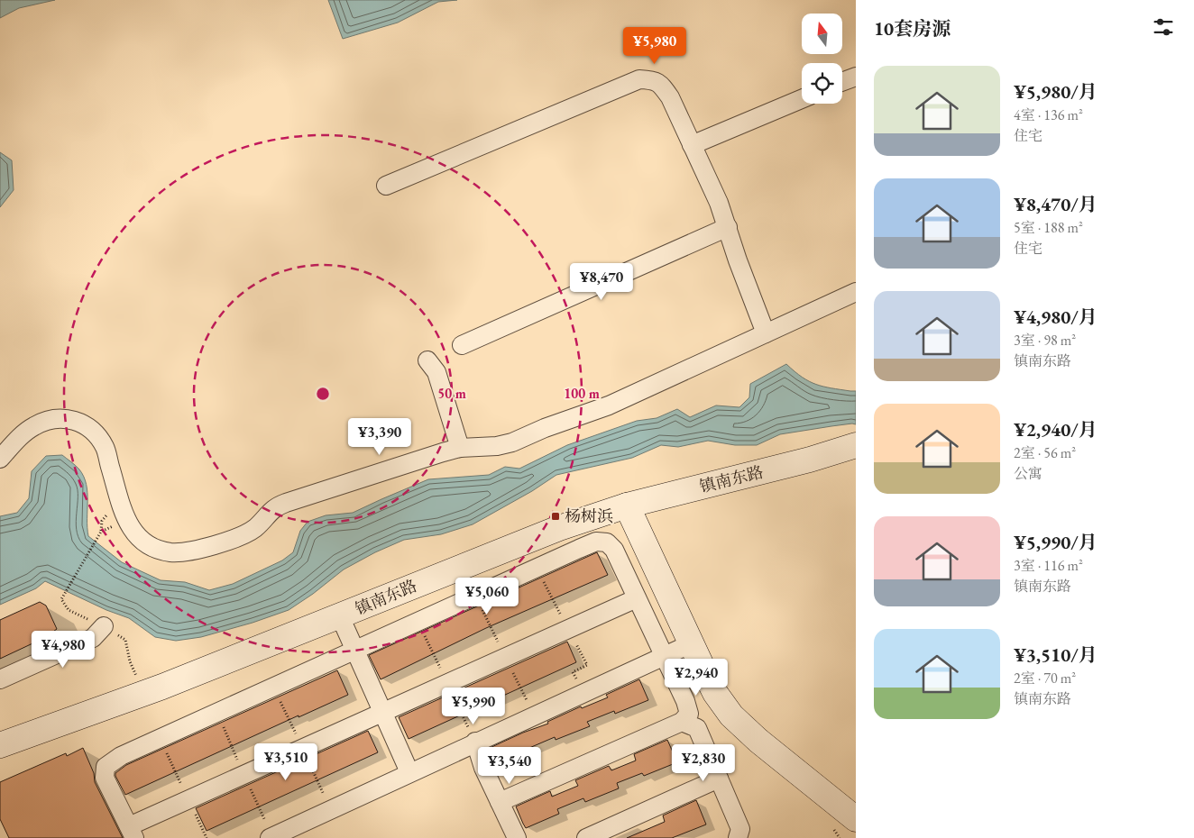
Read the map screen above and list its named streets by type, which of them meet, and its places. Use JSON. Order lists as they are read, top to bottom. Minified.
{"streets":{"street":["镇南东路"]},"places":{"transit":["杨树浜"]},"north":"top","page":{"heading":"10套房源","price":["¥5,980","¥8,470","¥3,390","¥5,060","¥4,980","¥2,940","¥5,990","¥3,510","¥2,830","¥3,540"],"list":[{"name":"¥5,980/月","note":"4室 · 136 m² · 住宅"},{"name":"¥8,470/月","note":"5室 · 188 m² · 住宅"},{"name":"¥4,980/月","note":"3室 · 98 m² · 镇南东路"},{"name":"¥2,940/月","note":"2室 · 56 m² · 公寓"},{"name":"¥5,990/月","note":"3室 · 116 m² · 镇南东路"},{"name":"¥3,510/月","note":"2室 · 70 m² · 镇南东路"}]},"rings":["50 m","100 m"]}
